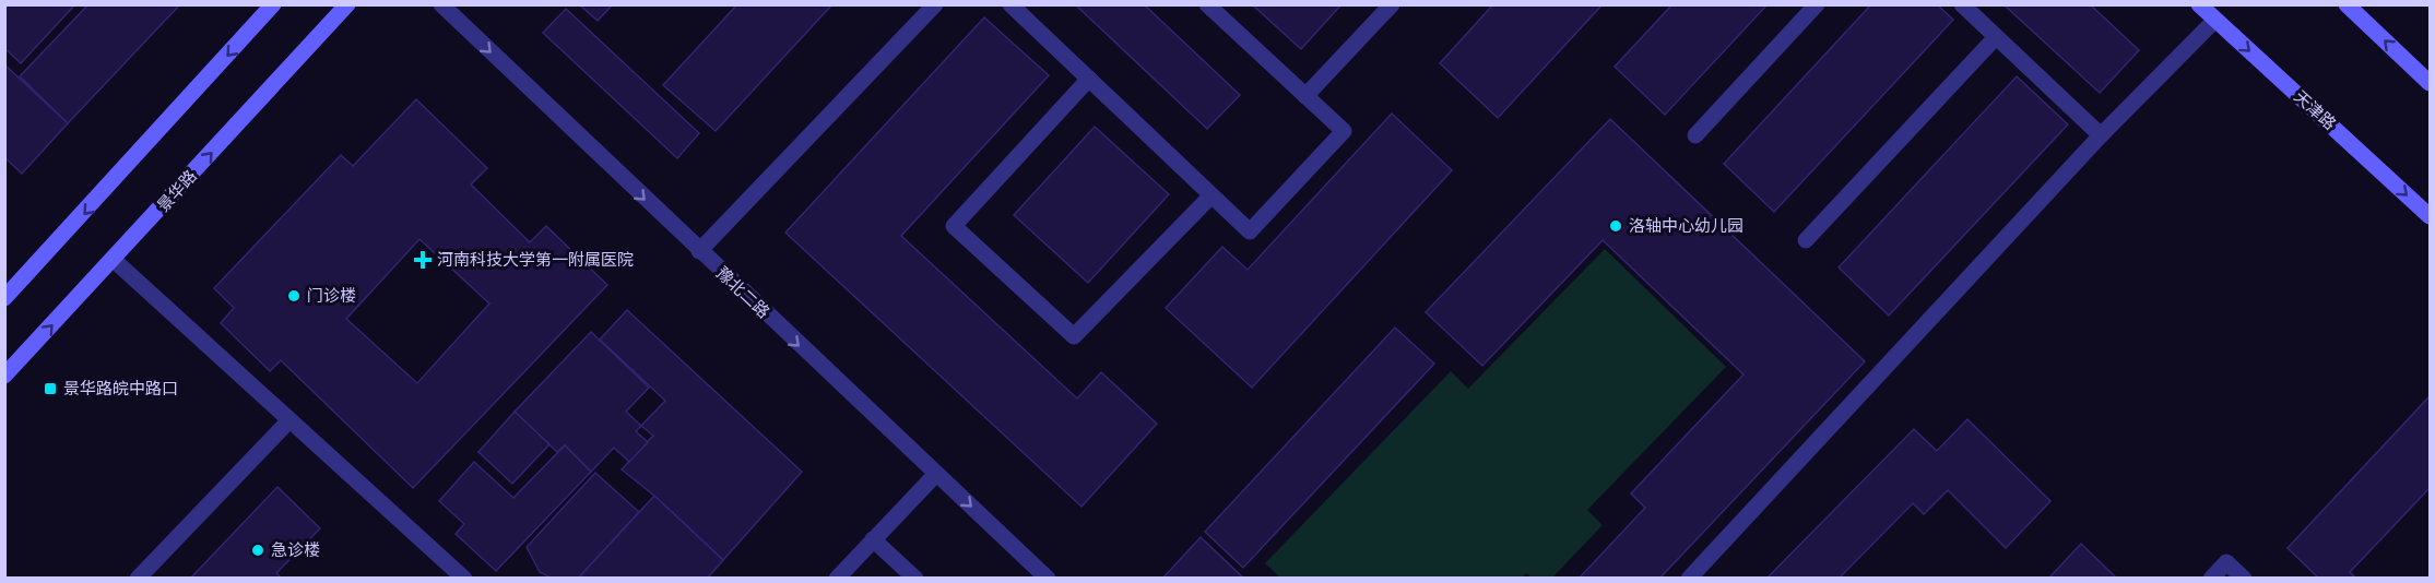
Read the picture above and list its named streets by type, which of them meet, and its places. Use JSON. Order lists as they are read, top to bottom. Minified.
{"streets":{"main road":["天津路","景华路"],"street":["豫北二路"]},"one_way":["豫北二路"],"places":{"other":["洛轴中心幼儿园","门诊楼","急诊楼"],"health":["河南科技大学第一附属医院"],"transit":["景华路皖中路口"]}}
